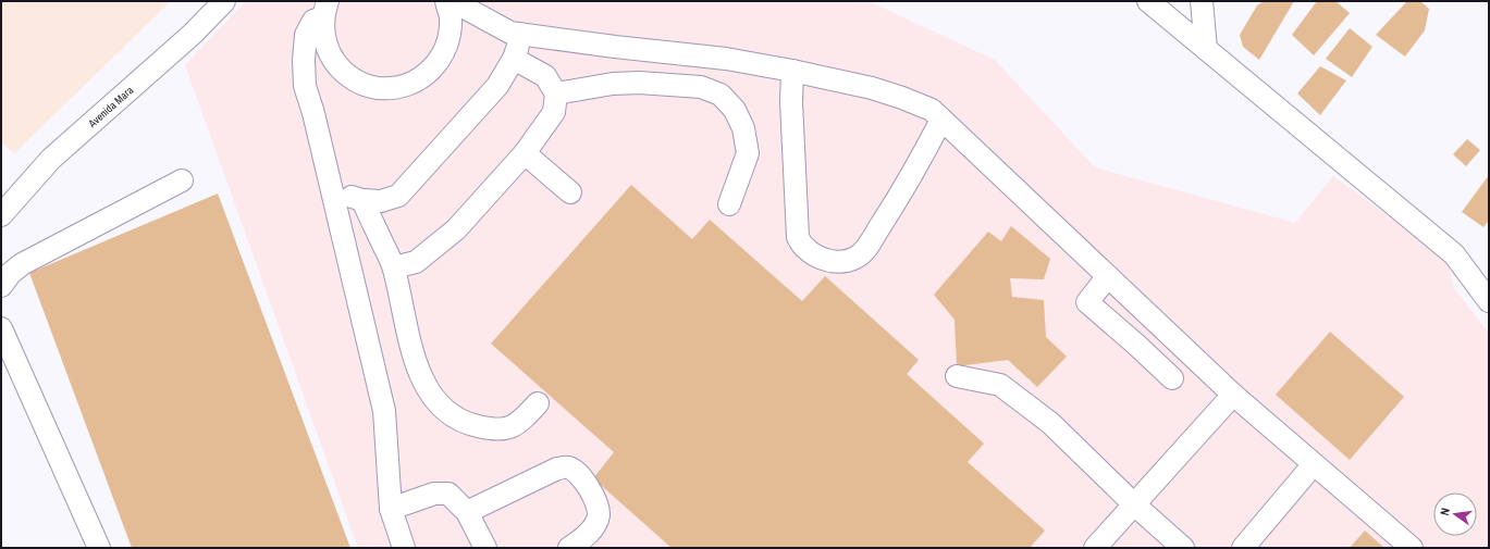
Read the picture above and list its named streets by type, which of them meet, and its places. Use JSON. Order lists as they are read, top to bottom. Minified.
{"streets":{"street":["Avenida Mara"]},"north":"left"}
